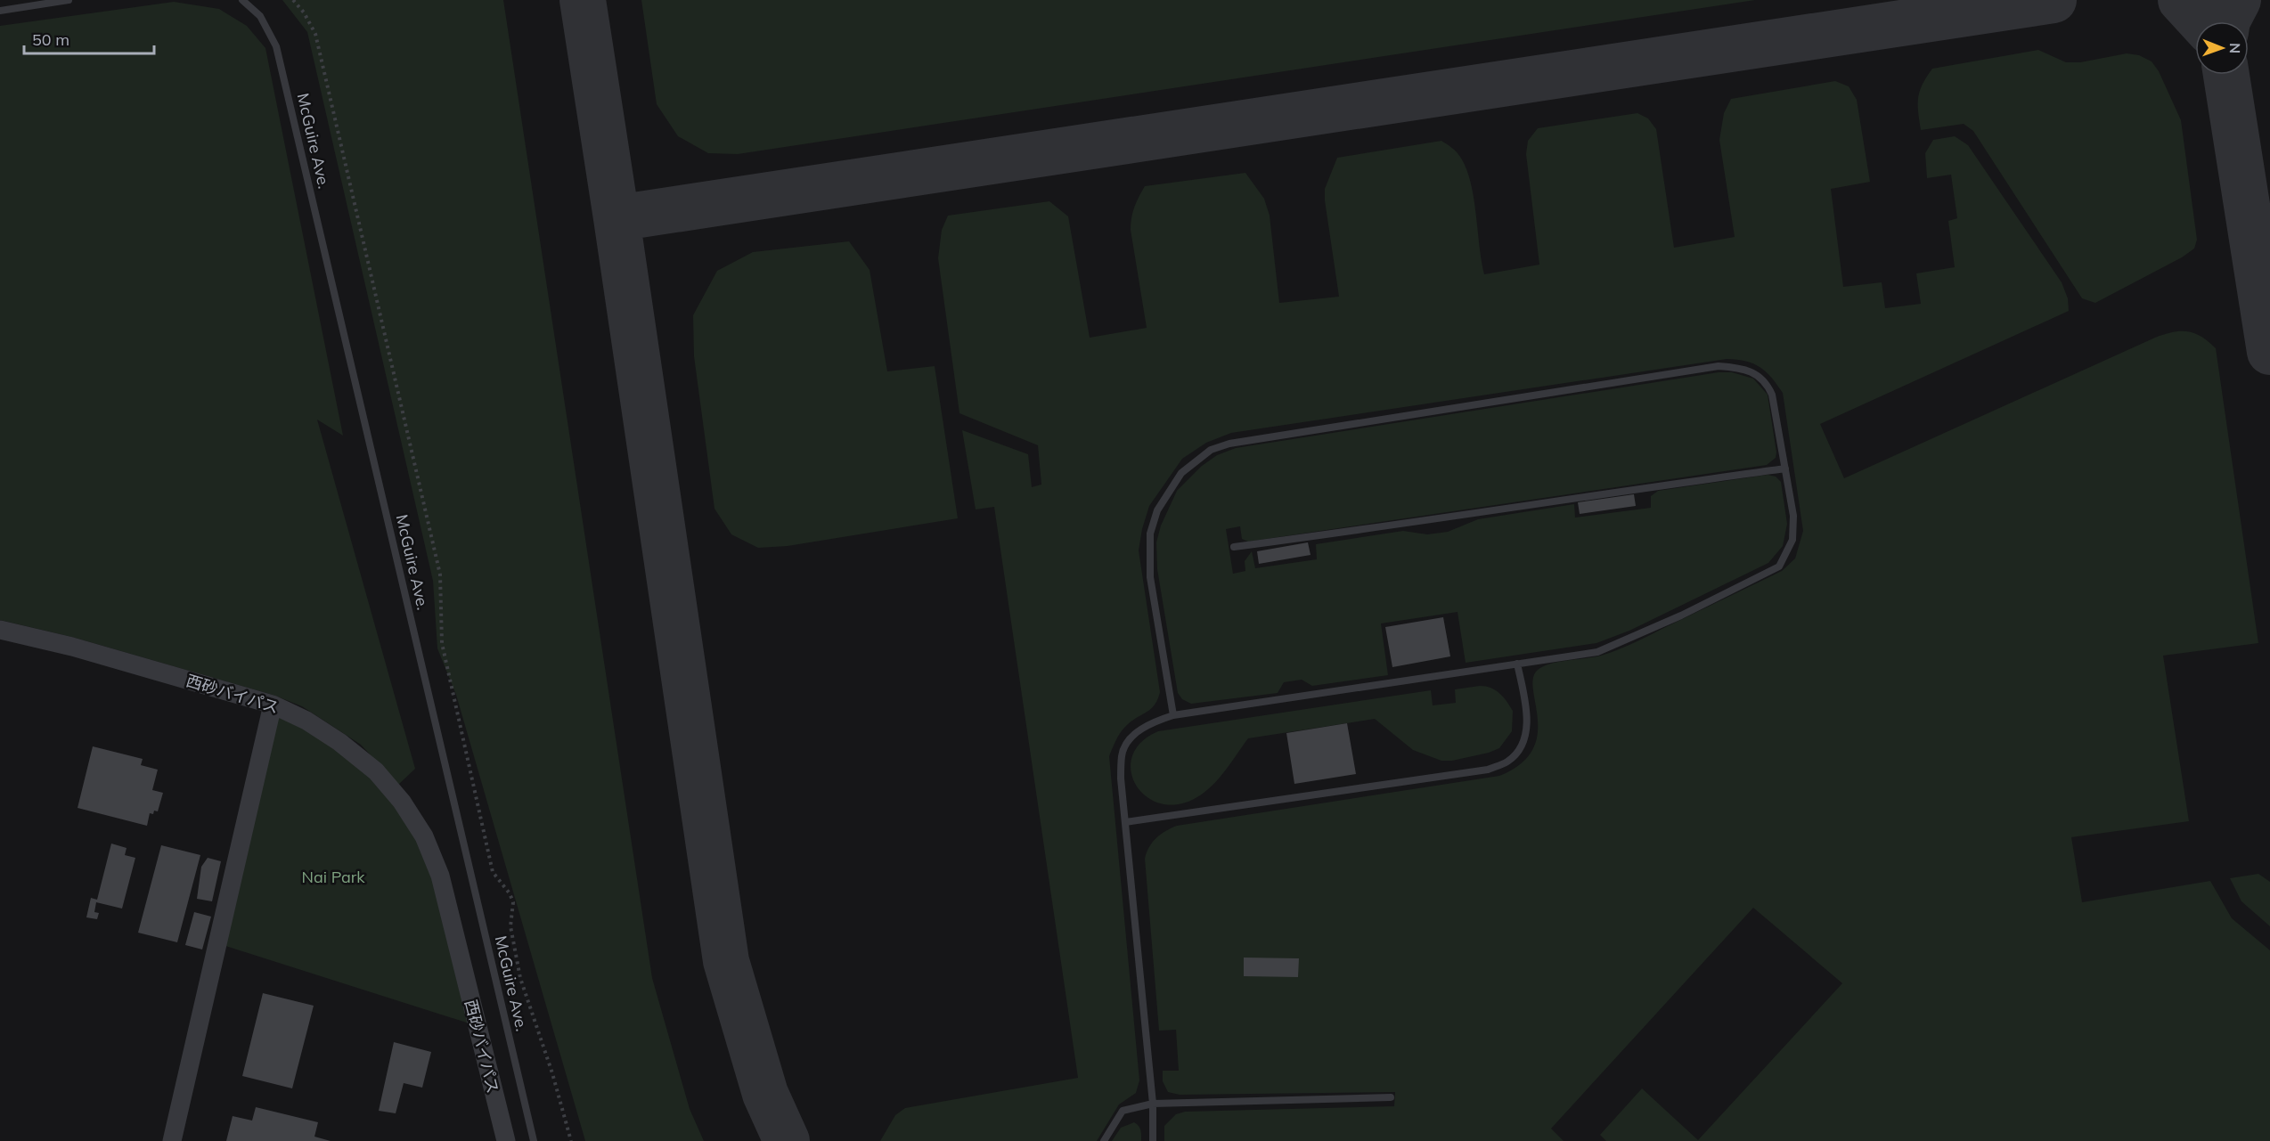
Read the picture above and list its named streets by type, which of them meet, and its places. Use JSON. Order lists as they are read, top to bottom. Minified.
{"streets":{"street":["西砂バイパス"],"lane":["McGuire Ave."]},"parks":["Nai Park"],"scale_bar":"50 m","north":"right"}
